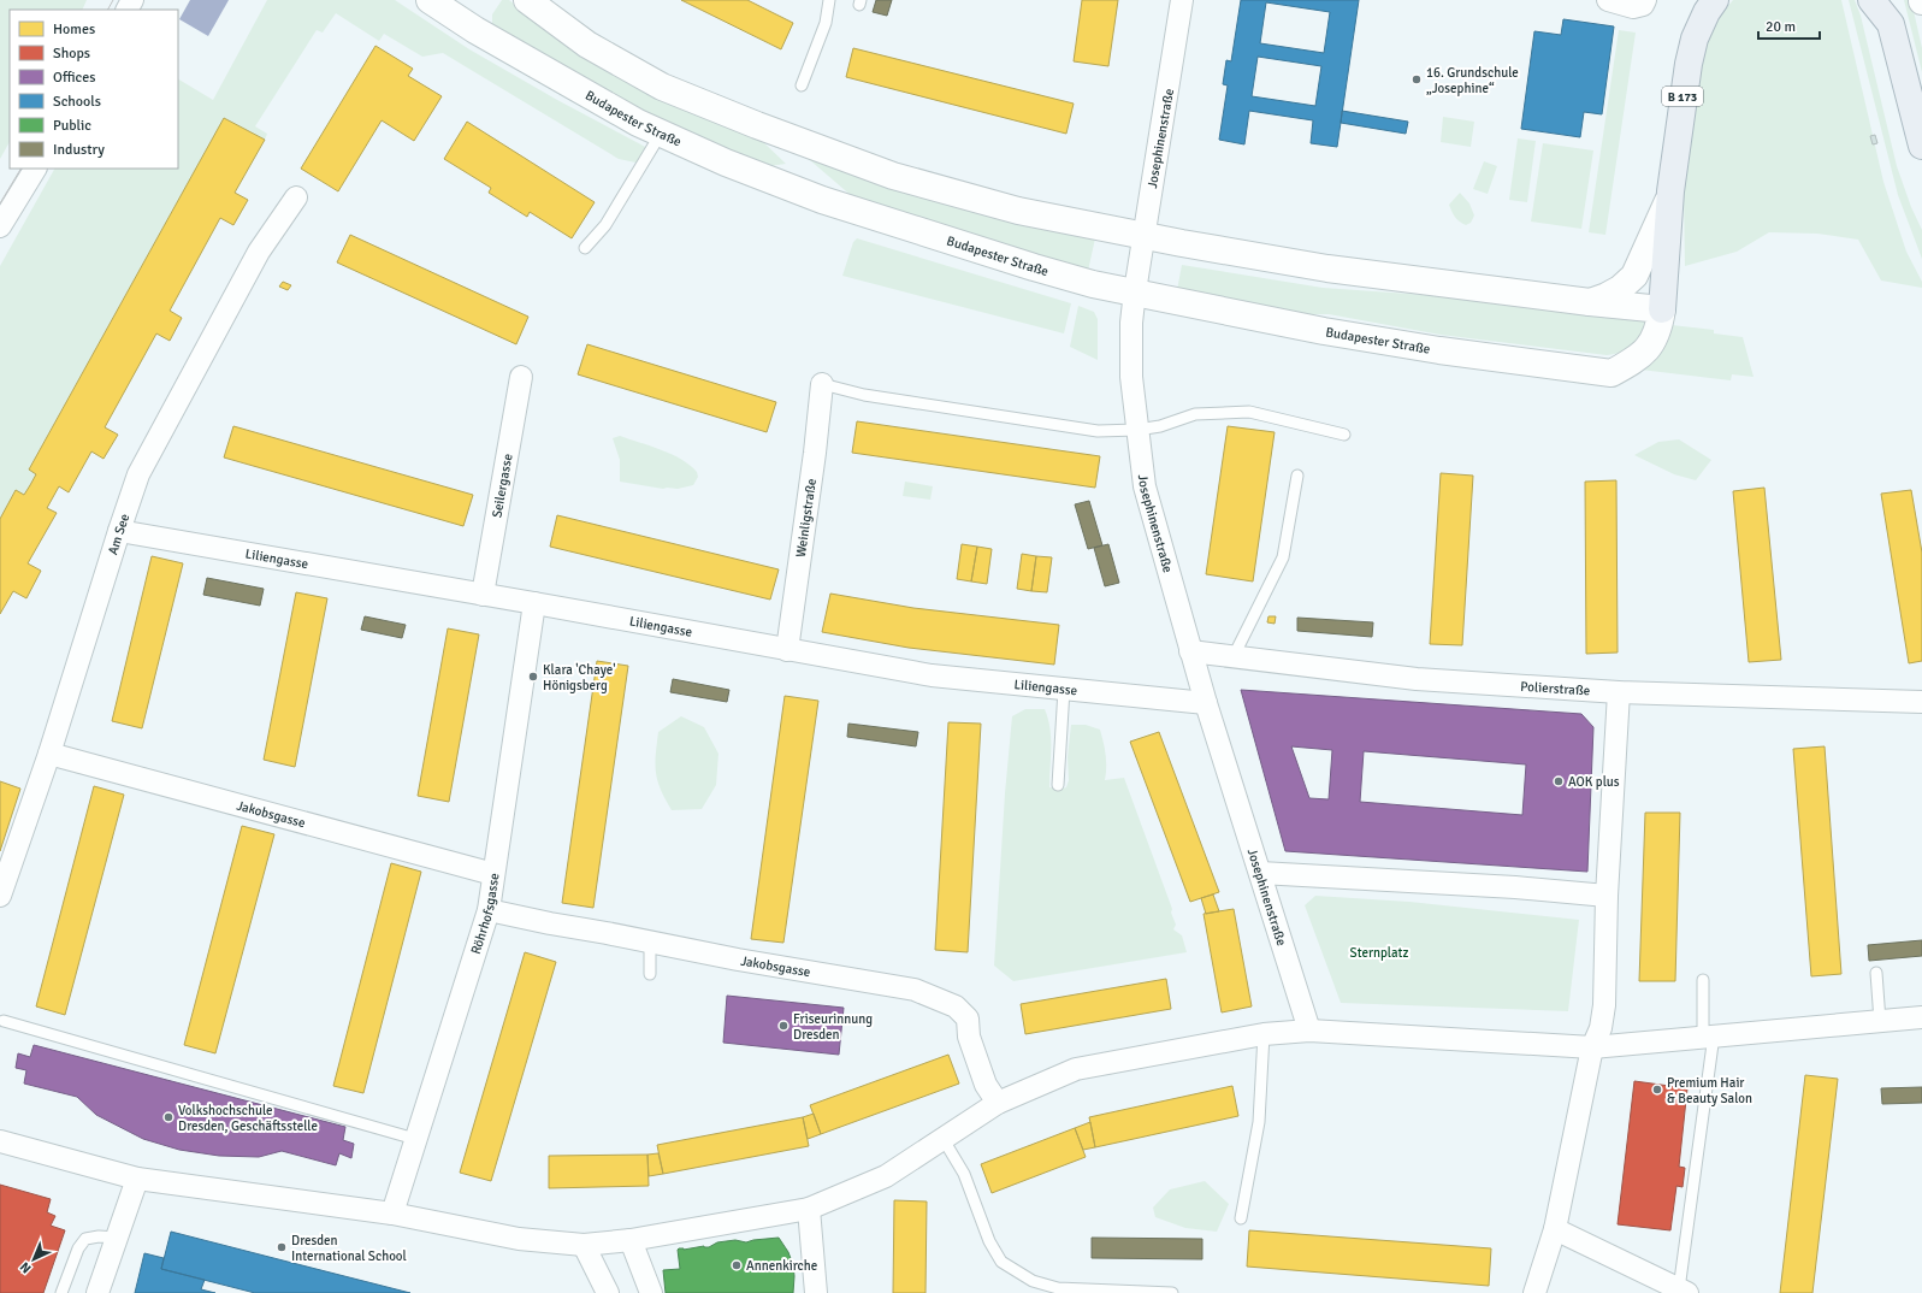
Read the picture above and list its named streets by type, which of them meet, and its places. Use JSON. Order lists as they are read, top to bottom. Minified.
{"streets":{"main road":["B 173","Budapester Straße"],"street":["Josephinenstraße","Seilergasse","Weinligstraße","Am See","Liliengasse","Polierstraße","Jakobsgasse","Röhrhofsgasse"]},"crossings":[["B 173","Budapester Straße"],["Budapester Straße","Josephinenstraße"],["Josephinenstraße","Liliengasse"],["Josephinenstraße","Polierstraße"],["Seilergasse","Liliengasse"],["Weinligstraße","Liliengasse"],["Am See","Liliengasse"],["Am See","Jakobsgasse"],["Liliengasse","Röhrhofsgasse"],["Jakobsgasse","Röhrhofsgasse"]],"parks":["Sternplatz"],"places":["16. Grundschule „Josephine“","Klara 'Chaye' Hönigsberg","AOK plus","Friseurinnung Dresden","Premium Hair & Beauty Salon","Volkshochschule Dresden, Geschäftsstelle","Dresden International School","Annenkirche"],"legend":["Homes","Shops","Offices","Schools","Public","Industry"],"scale_bar":"20 m","north":"bottom left"}
